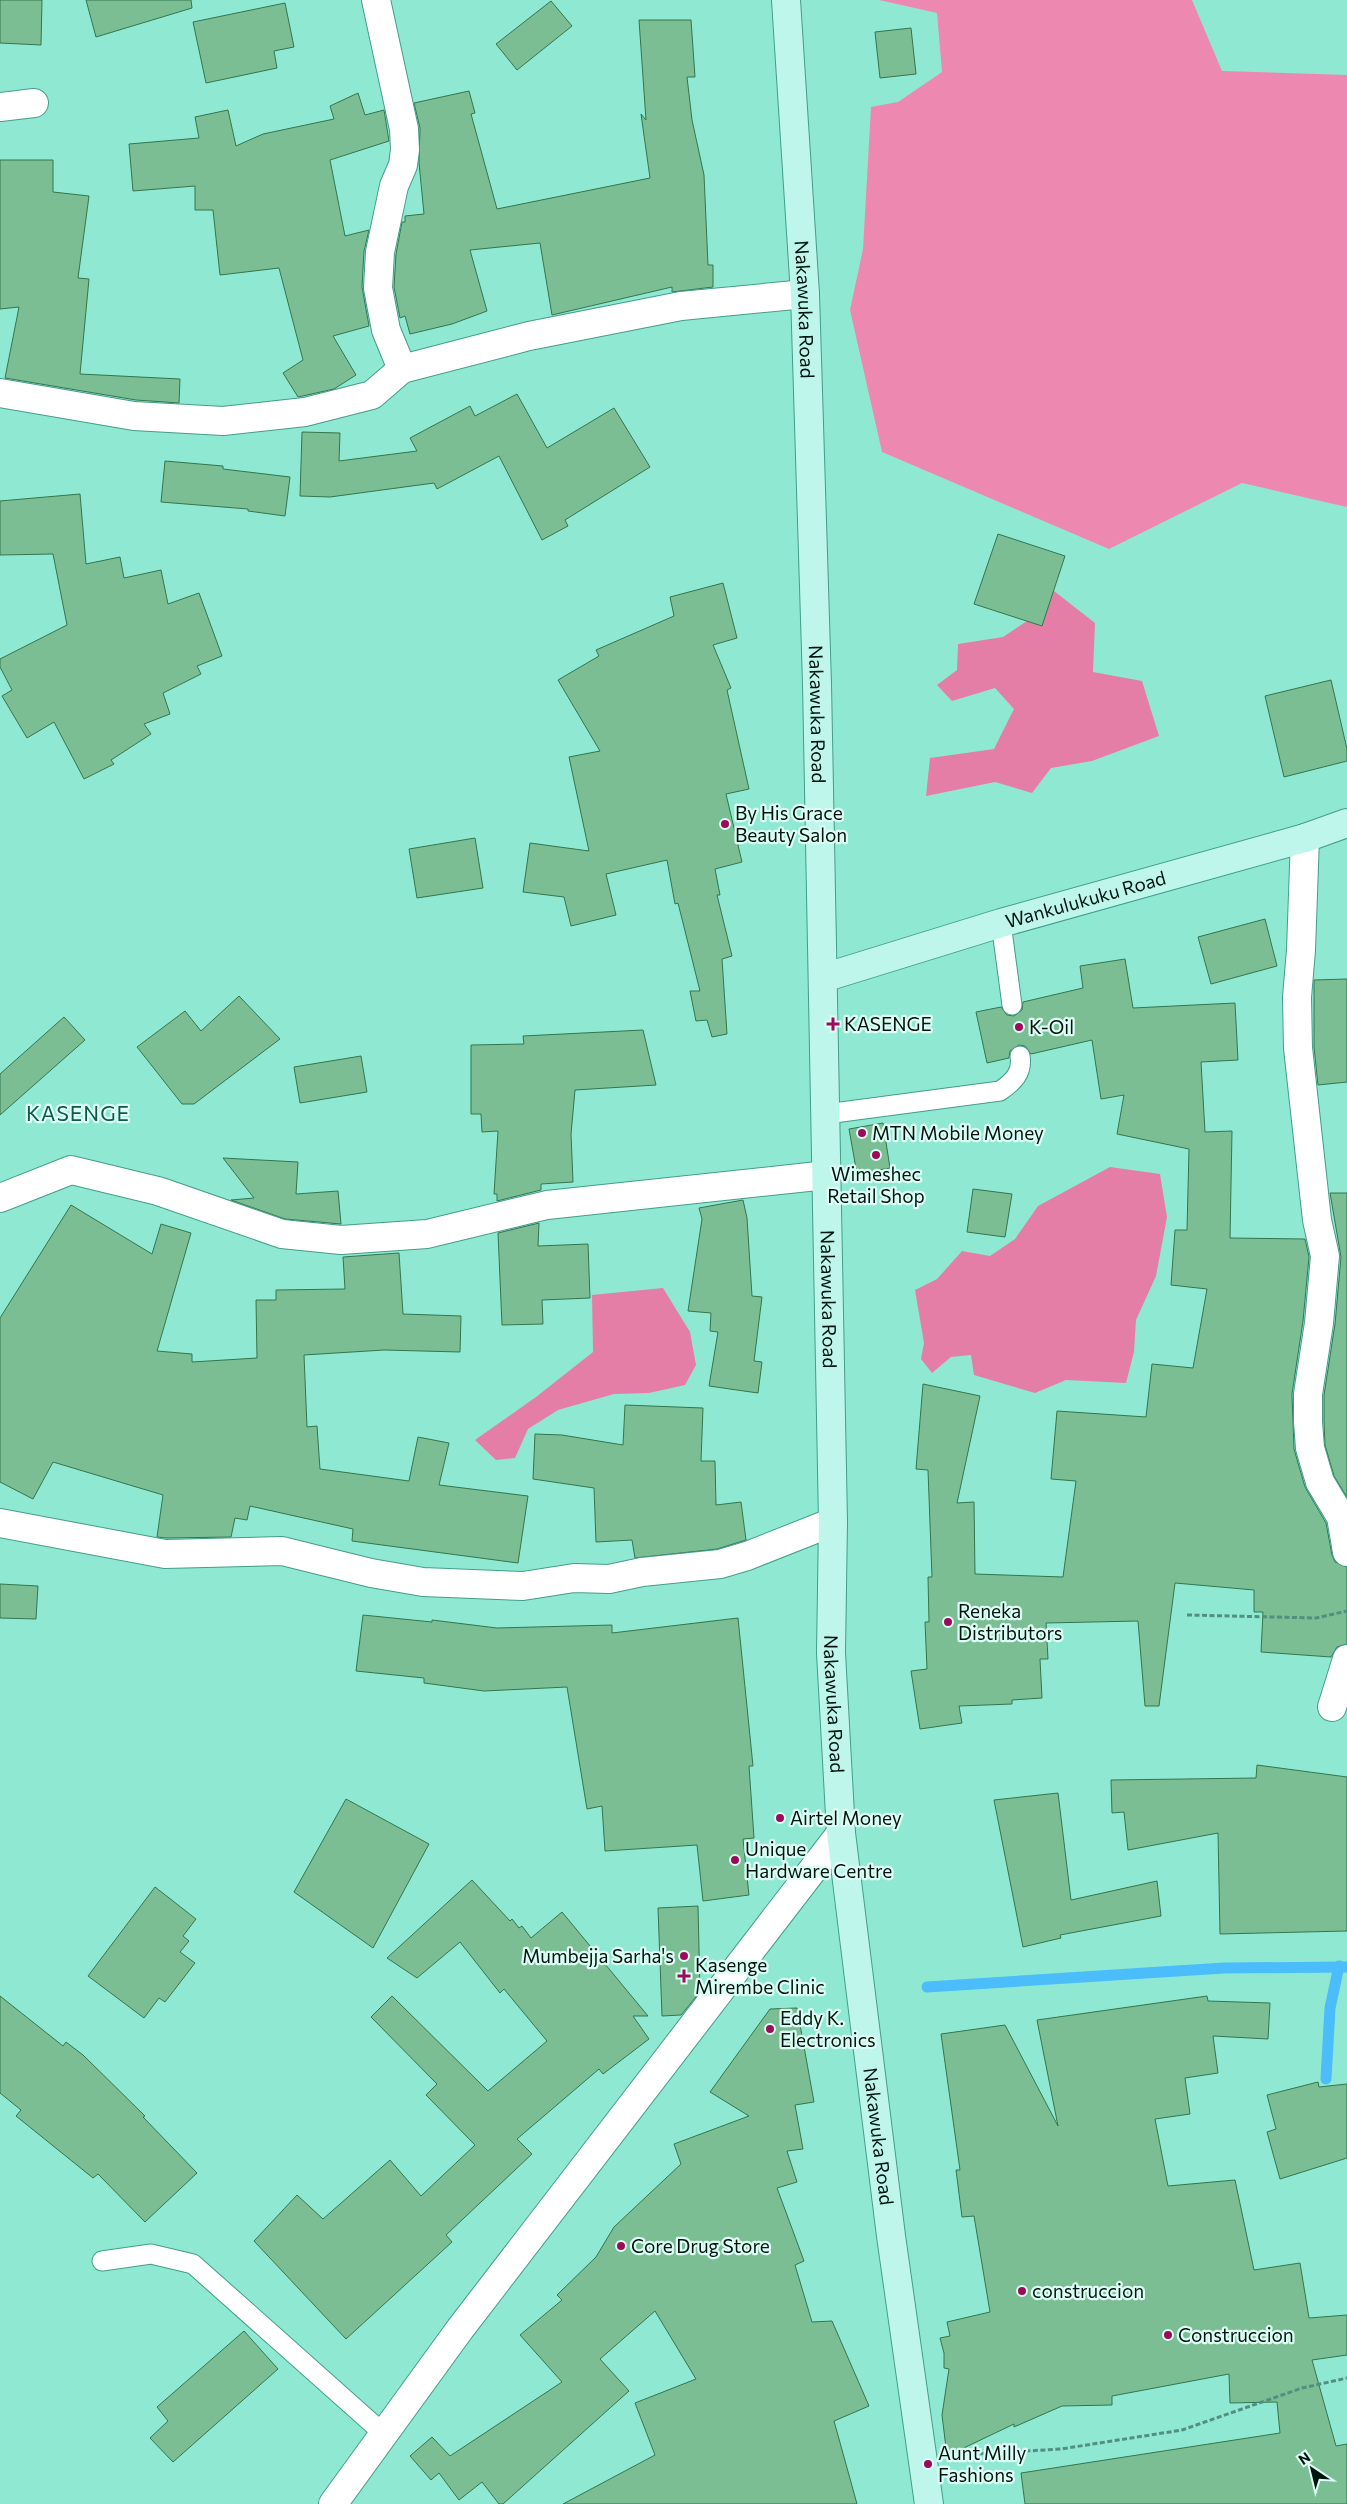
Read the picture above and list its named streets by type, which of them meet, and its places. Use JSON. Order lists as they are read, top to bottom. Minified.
{"streets":{"main road":["Nakawuka Road","Wankulukuku Road"]},"crossings":[["Nakawuka Road","Wankulukuku Road"]],"districts":["KASENGE"],"places":{"other":["By His Grace Beauty Salon","K-Oil","MTN Mobile Money","Wimeshec Retail Shop","Reneka Distributors","Airtel Money","Unique Hardware Centre","Mumbejja Sarha's","Eddy K. Electronics","Core Drug Store","construccion","Construccion","Aunt Milly Fashions"],"health":["KASENGE","Kasenge Mirembe Clinic"]},"north":"top left"}
